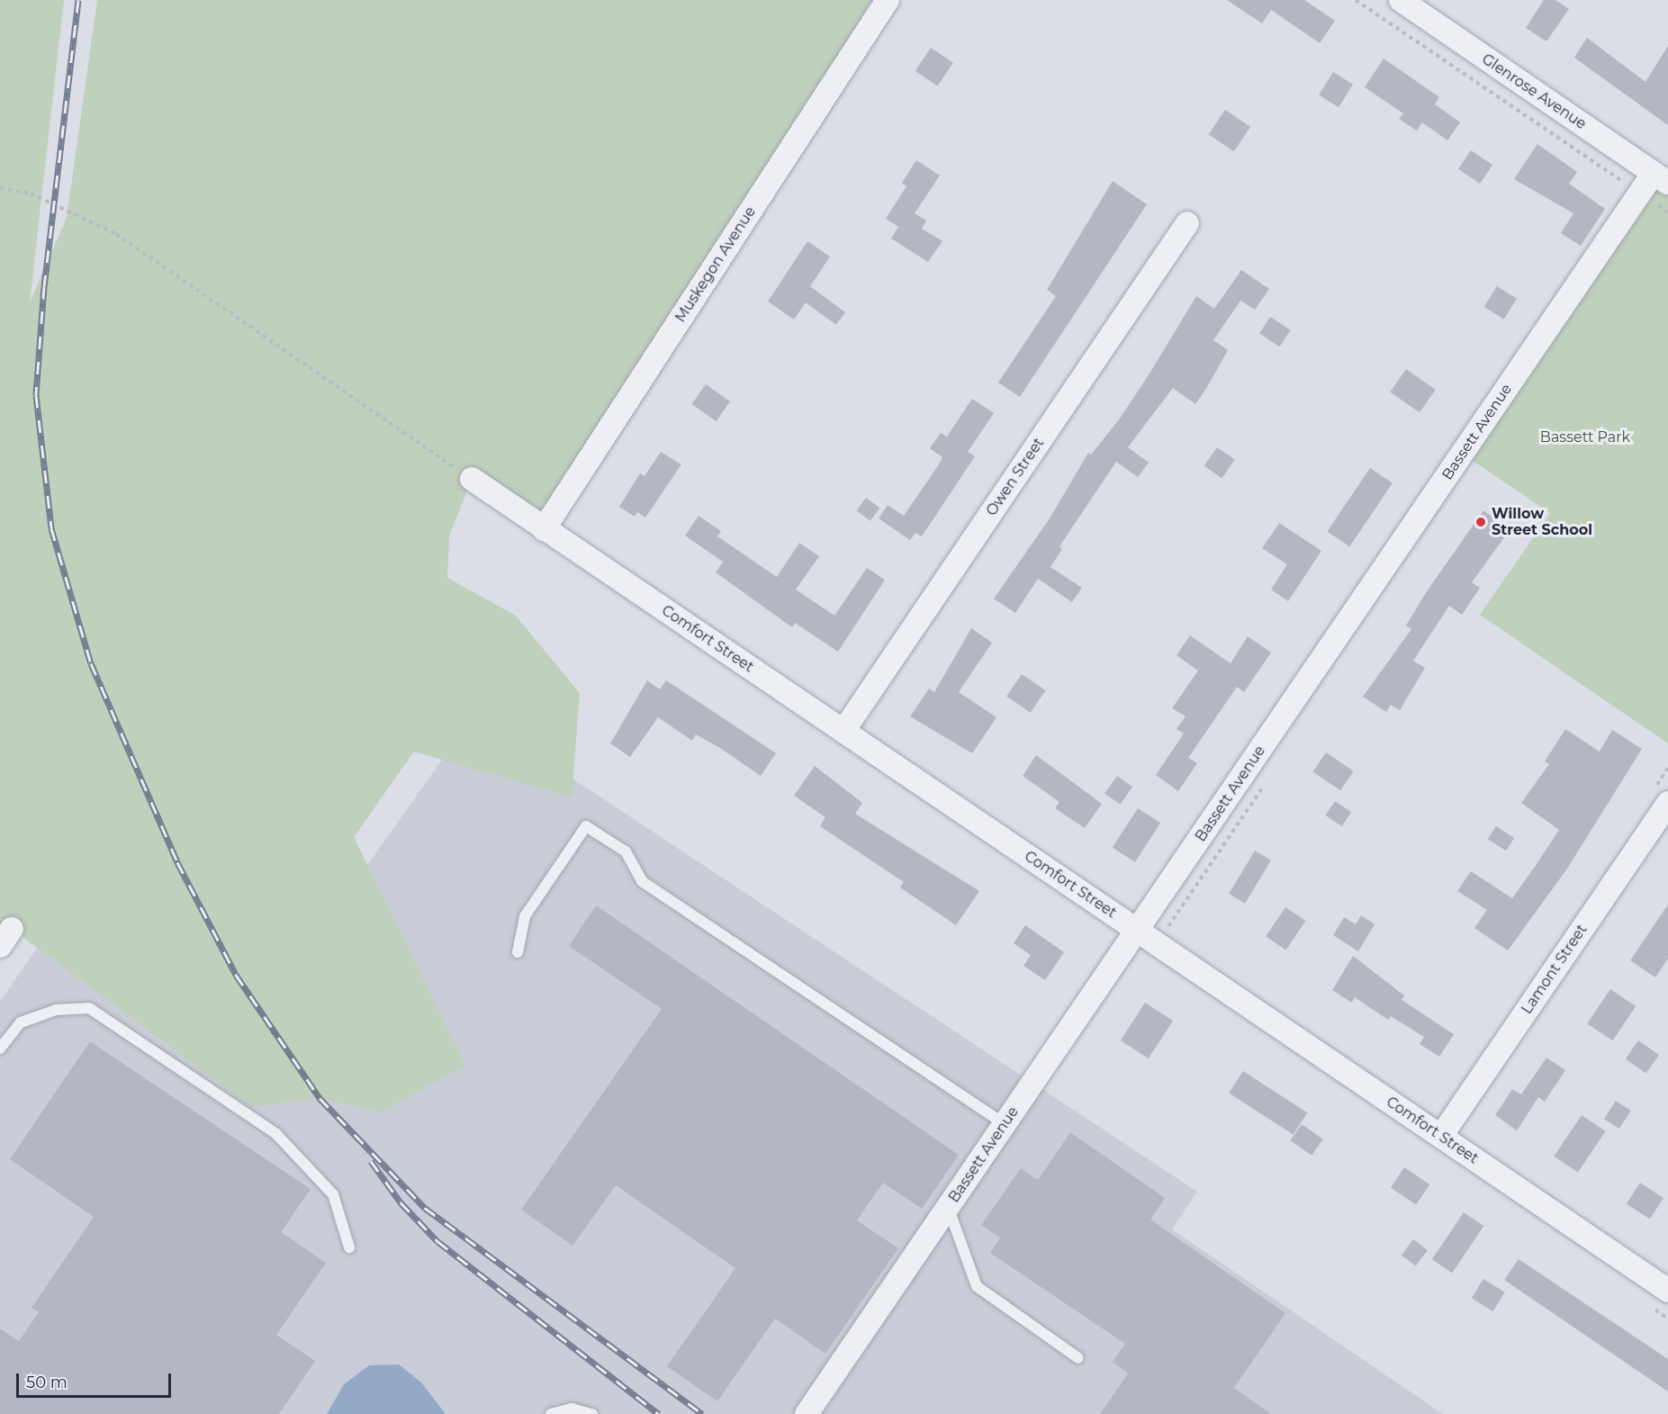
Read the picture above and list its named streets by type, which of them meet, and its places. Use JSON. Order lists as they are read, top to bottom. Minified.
{"streets":{"street":["Glenrose Avenue","Muskegon Avenue","Bassett Avenue","Owen Street","Comfort Street","Lamont Street"]},"crossings":[["Glenrose Avenue","Bassett Avenue"],["Muskegon Avenue","Comfort Street"],["Bassett Avenue","Comfort Street"],["Owen Street","Comfort Street"],["Comfort Street","Lamont Street"]],"parks":["Bassett Park"],"places":["Willow Street School"],"scale_bar":"50 m"}
